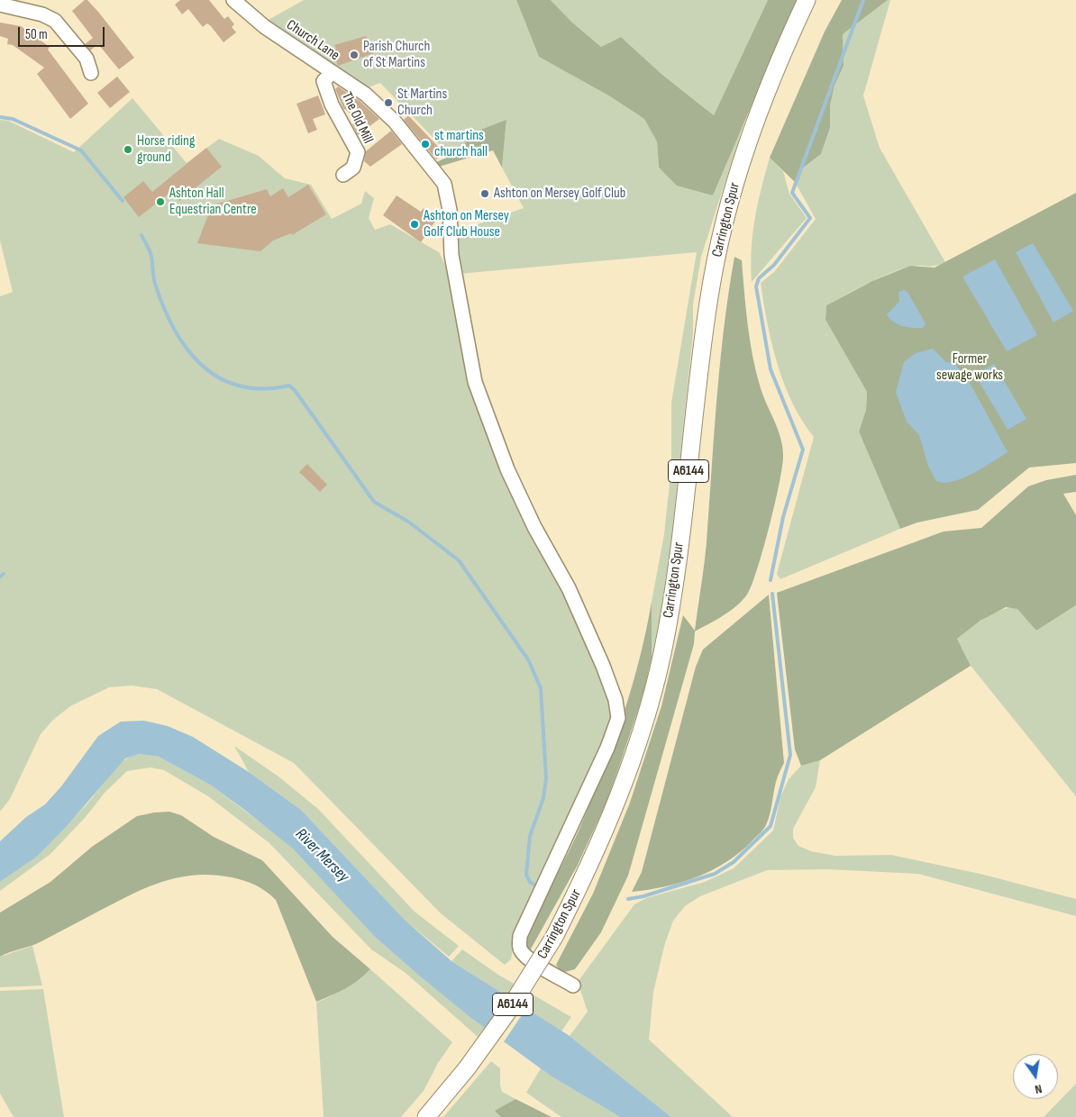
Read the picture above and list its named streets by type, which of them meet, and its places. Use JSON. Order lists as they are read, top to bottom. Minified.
{"streets":{"main road":["Carrington Spur","A6144"],"street":["Church Lane","The Old Mill"]},"crossings":[["Church Lane","The Old Mill"]],"water":["River Mersey"],"parks":["Former sewage works"],"places":["Parish Church of St Martins","St Martins Church","st martins church hall","Horse riding ground","Ashton on Mersey Golf Club","Ashton Hall Equestrian Centre","Ashton on Mersey Golf Club House"],"scale_bar":"50 m","north":"bottom"}
